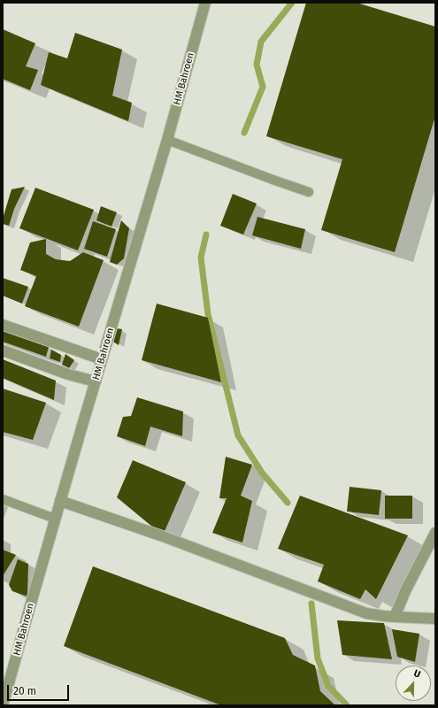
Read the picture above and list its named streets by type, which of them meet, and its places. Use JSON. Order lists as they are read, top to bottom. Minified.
{"streets":{"street":["HM Bahroen"]},"scale_bar":"20 m","north":"top"}
